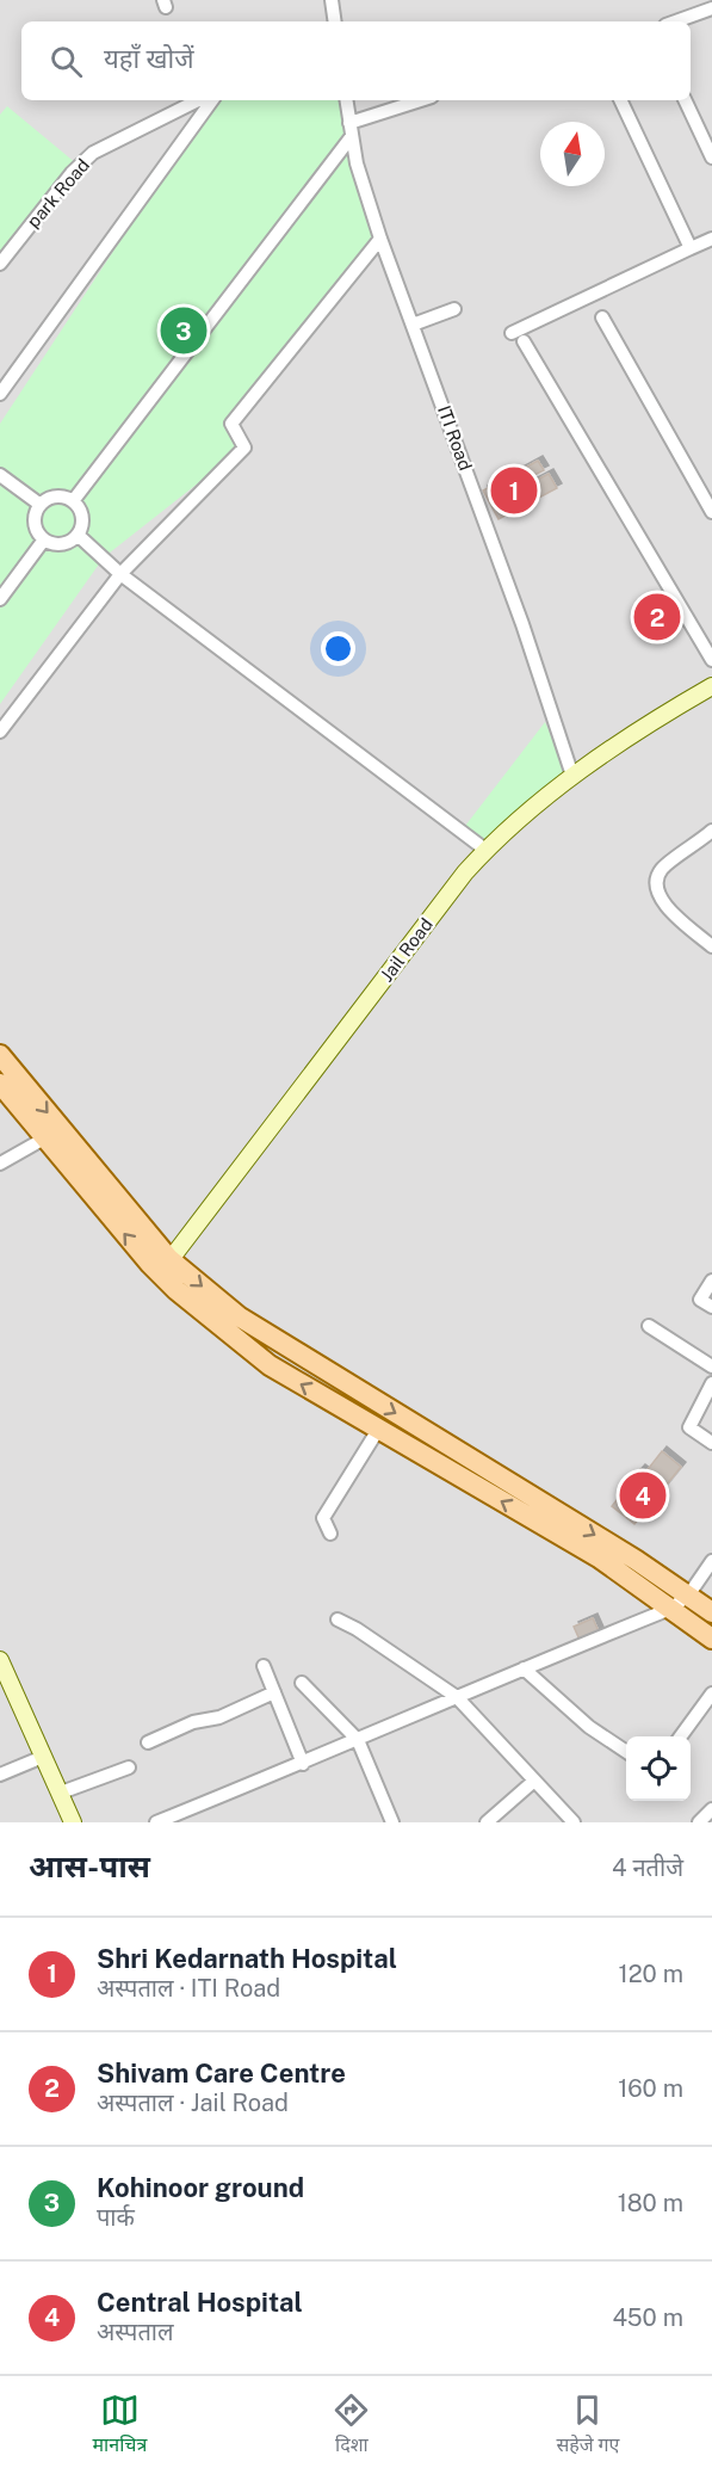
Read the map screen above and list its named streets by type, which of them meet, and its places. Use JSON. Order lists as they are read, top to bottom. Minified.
{"streets":{"street":["park Road","ITI Road","Jail Road"]},"crossings":[["ITI Road","Jail Road"]],"north":"top","page":{"search":"यहाँ खोजें","pins":["3","1","2","4"],"heading":["आस-पास","4 नतीजे"],"list":[{"mark":"1","name":"Shri Kedarnath Hospital","note":"अस्पताल · ITI Road","value":"120 m"},{"mark":"2","name":"Shivam Care Centre","note":"अस्पताल · Jail Road","value":"160 m"},{"mark":"3","name":"Kohinoor ground","note":"पार्क","value":"180 m"},{"mark":"4","name":"Central Hospital","note":"अस्पताल","value":"450 m"}],"nav":["मानचित्र","दिशा","सहेजे गए"]}}
